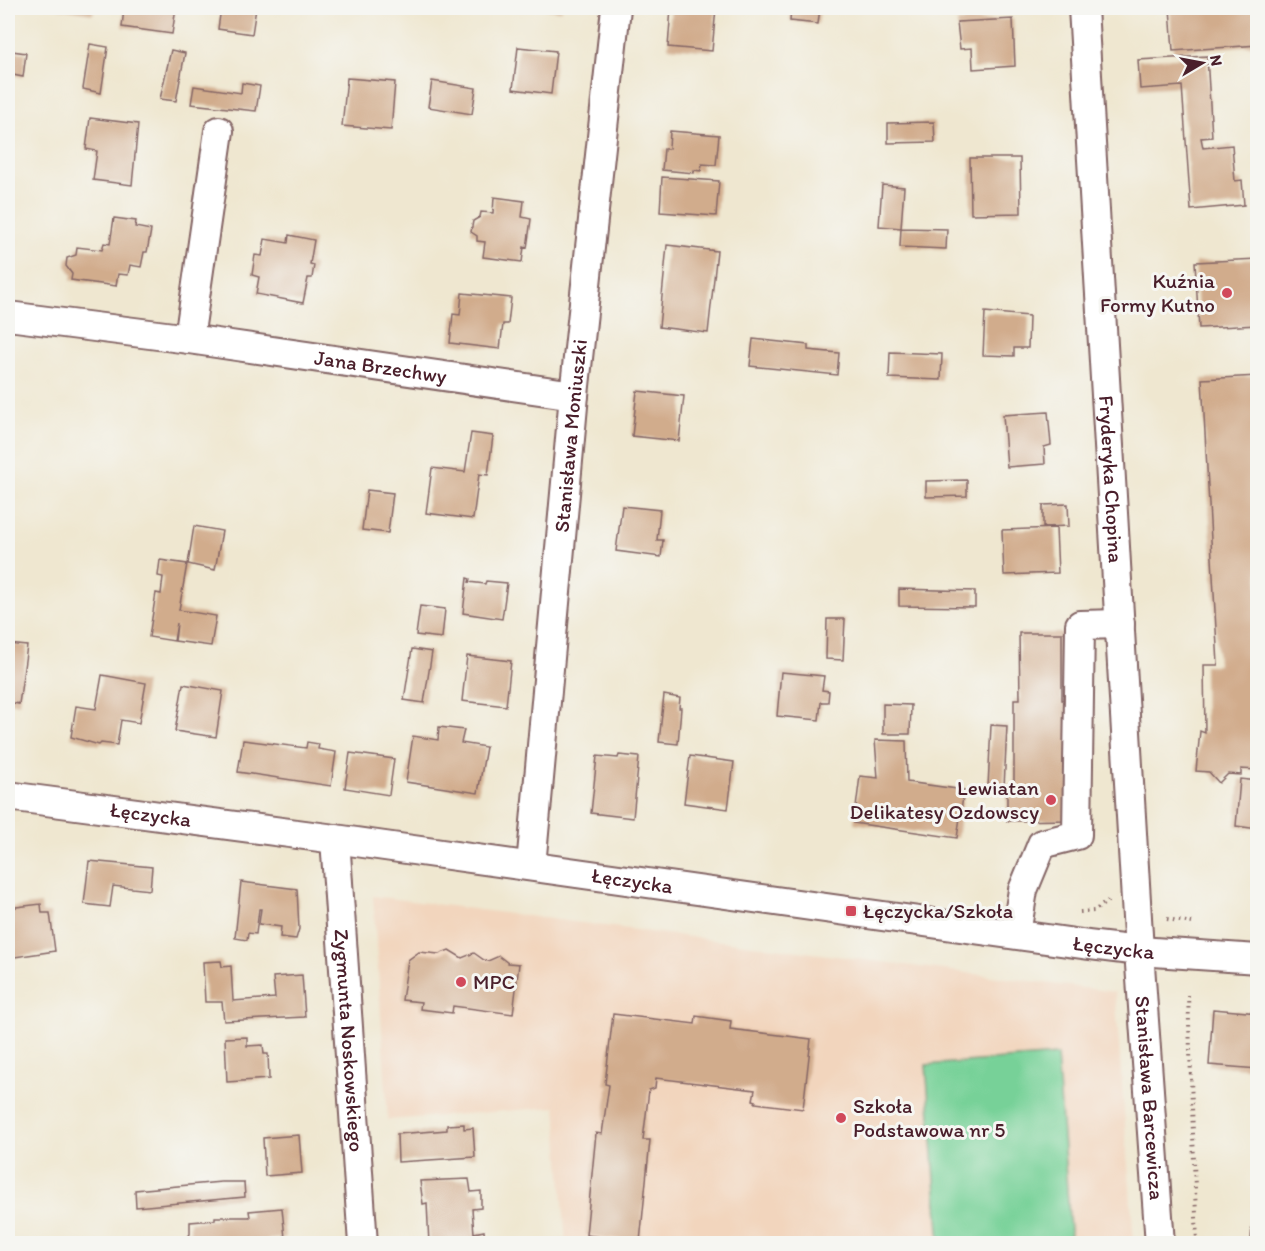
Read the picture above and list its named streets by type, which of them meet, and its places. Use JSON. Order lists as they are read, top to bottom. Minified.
{"streets":{"street":["Jana Brzechwy","Stanisława Moniuszki","Fryderyka Chopina","Łęczycka","Zygmunta Noskowskiego","Stanisława Barcewicza"]},"crossings":[["Jana Brzechwy","Stanisława Moniuszki"],["Stanisława Moniuszki","Łęczycka"],["Fryderyka Chopina","Łęczycka"],["Fryderyka Chopina","Stanisława Barcewicza"],["Łęczycka","Zygmunta Noskowskiego"],["Łęczycka","Stanisława Barcewicza"]],"places":{"other":["Kuźnia Formy Kutno","Lewiatan Delikatesy Ozdowscy","MPC","Szkoła Podstawowa nr 5"],"transit":["Łęczycka/Szkoła"]},"north":"right"}
